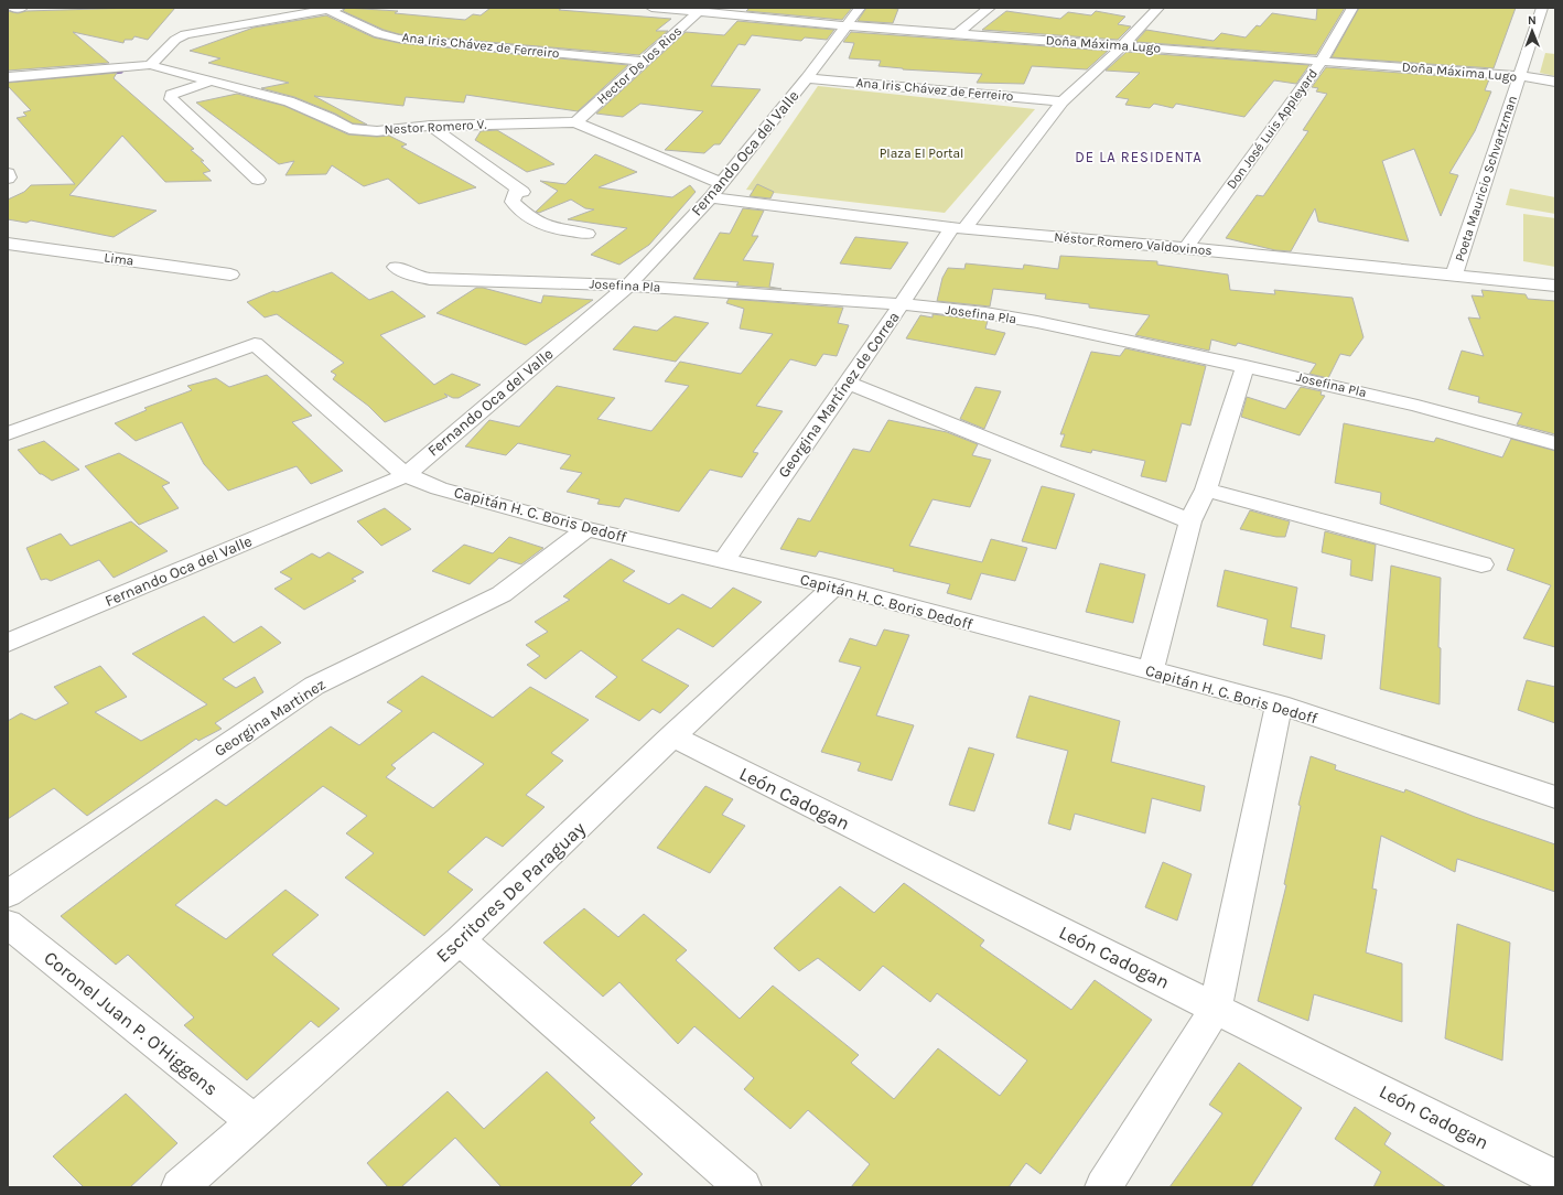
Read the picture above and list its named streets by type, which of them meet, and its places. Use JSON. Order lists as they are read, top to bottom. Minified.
{"streets":{"street":["Doña Máxima Lugo","Ana Iris Chávez de Ferreiro","Hector De los Rios","Nestor Romero V.","Don José Luis Appleyard","Fernando Oca del Valle","Poeta Mauricio Schvartzman","Néstor Romero Valdovinos","Lima","Josefina Pla","Georgina Martínez de Correa","Capitán H. C. Boris Dedoff","Georgina Martinez","León Cadogan","Escritores De Paraguay","Coronel Juan P. O'Higgens"]},"crossings":[["Doña Máxima Lugo","Hector De los Rios"],["Doña Máxima Lugo","Don José Luis Appleyard"],["Doña Máxima Lugo","Fernando Oca del Valle"],["Doña Máxima Lugo","Poeta Mauricio Schvartzman"],["Doña Máxima Lugo","Georgina Martínez de Correa"],["Ana Iris Chávez de Ferreiro","Hector De los Rios"],["Ana Iris Chávez de Ferreiro","Fernando Oca del Valle"],["Ana Iris Chávez de Ferreiro","Georgina Martínez de Correa"],["Hector De los Rios","Nestor Romero V."],["Nestor Romero V.","Fernando Oca del Valle"],["Don José Luis Appleyard","Néstor Romero Valdovinos"],["Fernando Oca del Valle","Néstor Romero Valdovinos"],["Fernando Oca del Valle","Josefina Pla"],["Fernando Oca del Valle","Capitán H. C. Boris Dedoff"],["Poeta Mauricio Schvartzman","Néstor Romero Valdovinos"],["Néstor Romero Valdovinos","Georgina Martínez de Correa"],["Josefina Pla","Georgina Martínez de Correa"],["Georgina Martínez de Correa","Capitán H. C. Boris Dedoff"],["Capitán H. C. Boris Dedoff","Georgina Martinez"],["Capitán H. C. Boris Dedoff","Escritores De Paraguay"],["León Cadogan","Escritores De Paraguay"],["Escritores De Paraguay","Coronel Juan P. O'Higgens"]],"districts":["DE LA RESIDENTA"],"parks":["Plaza El Portal"],"north":"top"}
